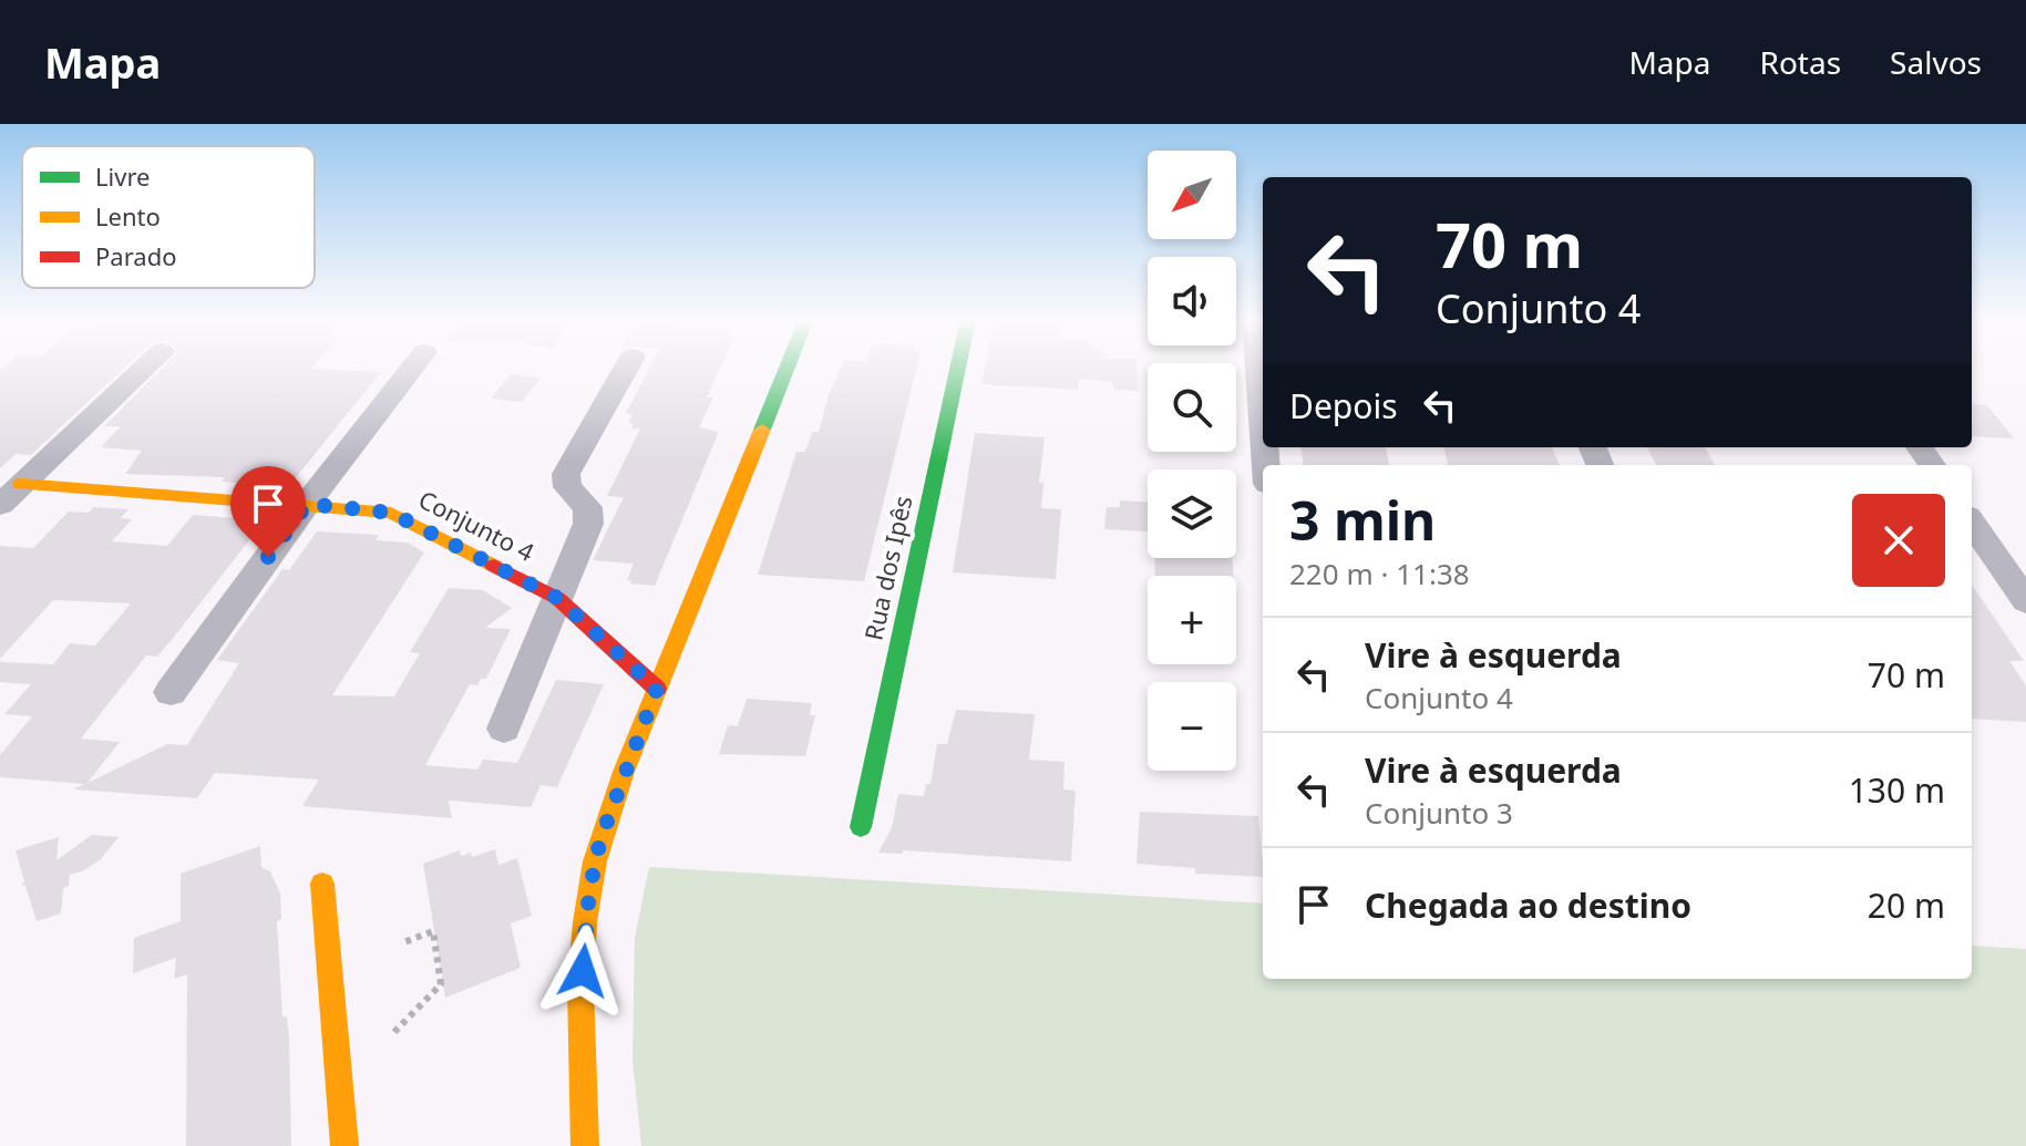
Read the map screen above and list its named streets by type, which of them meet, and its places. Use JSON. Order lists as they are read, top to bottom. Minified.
{"streets":{"street":["Conjunto 4","Rua dos Ipês"]},"legend":["Livre","Lento","Parado"],"north":"bottom left","page":{"header":"Mapa","nav":["Mapa","Rotas","Salvos"],"map_buttons":["+","−"],"turn":["70 m","Conjunto 4"],"then":"Depois","heading":["3 min","220 m · 11:38"],"list":[{"name":"Vire à esquerda","note":"Conjunto 4","value":"70 m"},{"name":"Vire à esquerda","note":"Conjunto 3","value":"130 m"},{"name":"Chegada ao destino","value":"20 m"}]}}
